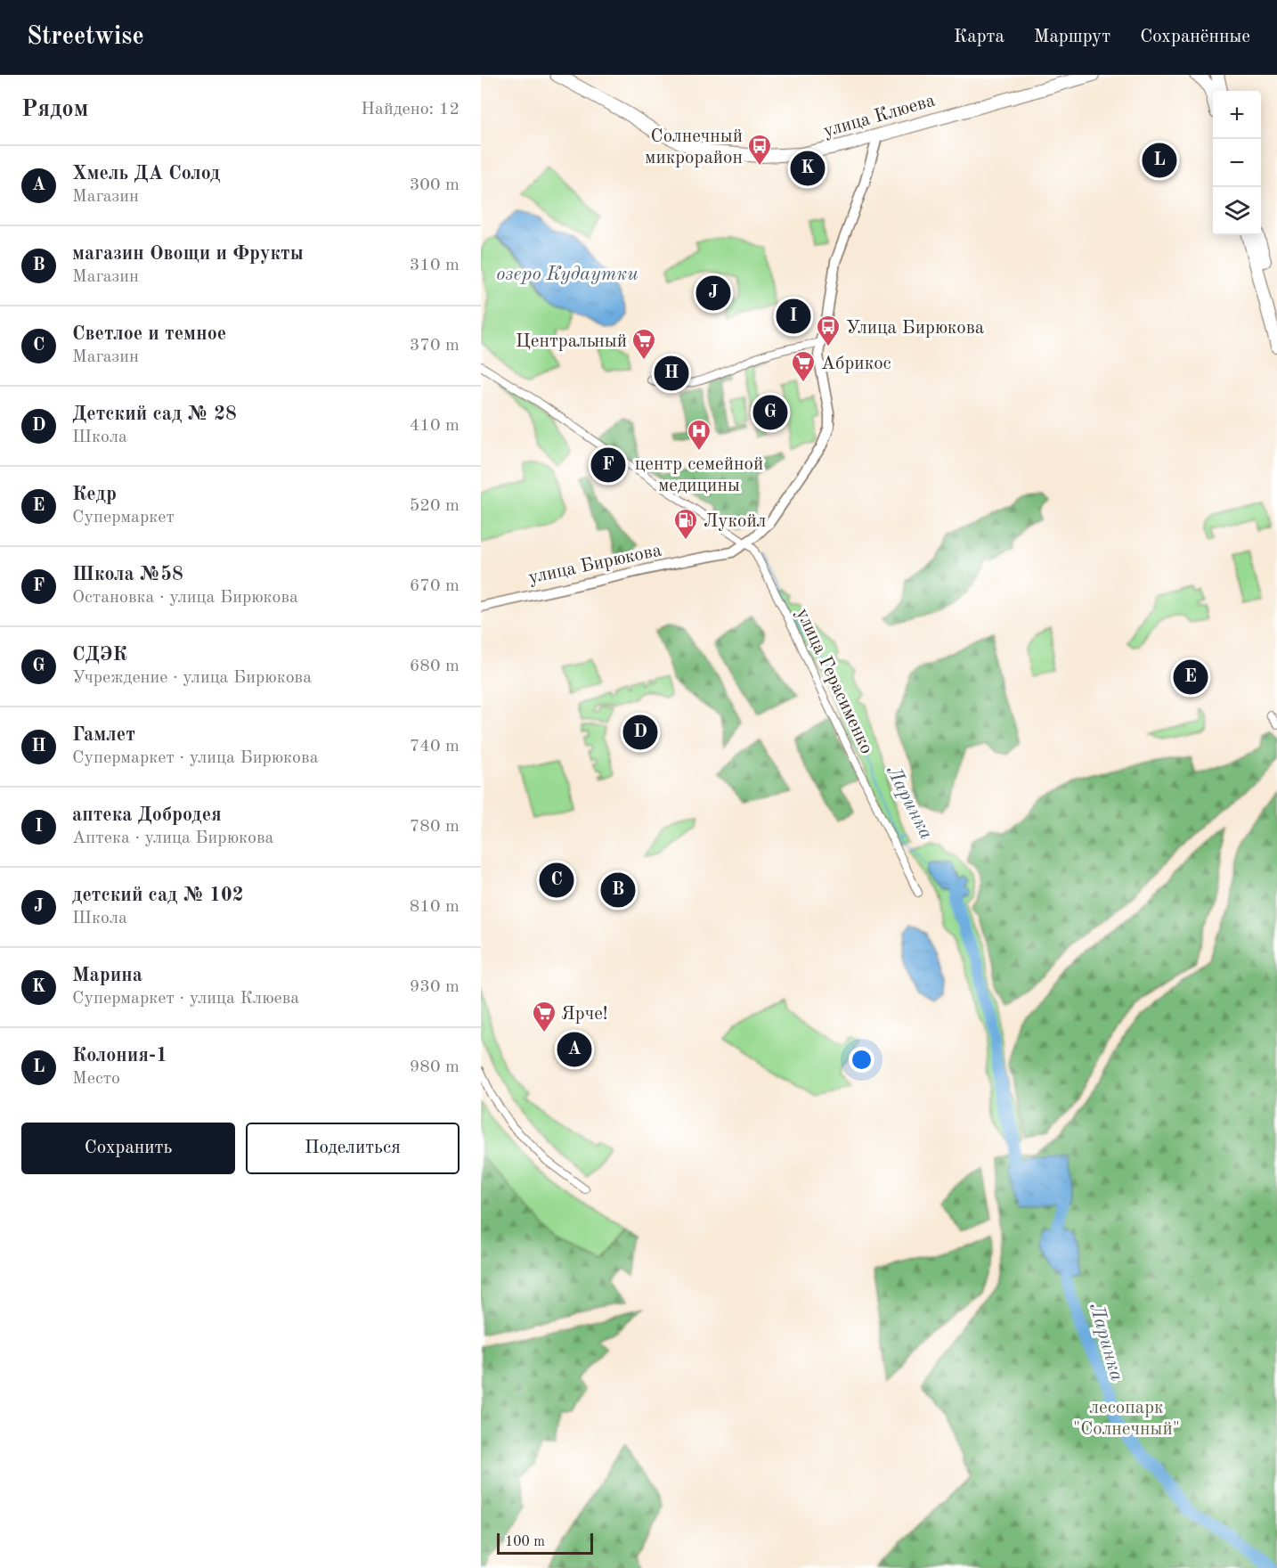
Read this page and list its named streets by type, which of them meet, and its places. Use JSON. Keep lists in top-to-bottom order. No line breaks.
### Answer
{"streets":{"main road":["улица Клюева"],"street":["улица Бирюкова","улица Герасименко"]},"crossings":[["улица Клюева","улица Бирюкова"],["улица Бирюкова","улица Герасименко"]],"water":["озеро Кудаутки","Ларинка"],"parks":["лесопарк \"Солнечный\""],"places":{"bus stop":["Солнечный микрорайон","Улица Бирюкова"],"supermarket":["Центральный","Абрикос","Ярче!"],"hospital":["центр семейной медицины"],"fuel station":["Лукойл"]},"scale_bar":"100 m","page":{"header":"Streetwise","nav":["Карта","Маршрут","Сохранённые"],"heading":["Рядом","Найдено: 12"],"map_buttons":["+","−"],"pins":["L","K","J","I","H","G","F","E","D","C","B","A"],"list":[{"mark":"A","name":"Хмель ДА Солод","note":"Магазин","value":"300 m"},{"mark":"B","name":"магазин Овощи и Фрукты","note":"Магазин","value":"310 m"},{"mark":"C","name":"Светлое и темное","note":"Магазин","value":"370 m"},{"mark":"D","name":"Детский сад № 28","note":"Школа","value":"410 m"},{"mark":"E","name":"Кедр","note":"Супермаркет","value":"520 m"},{"mark":"F","name":"Школа №58","note":"Остановка · улица Бирюкова","value":"670 m"},{"mark":"G","name":"СДЭК","note":"Учреждение · улица Бирюкова","value":"680 m"},{"mark":"H","name":"Гамлет","note":"Супермаркет · улица Бирюкова","value":"740 m"},{"mark":"I","name":"аптека Добродея","note":"Аптека · улица Бирюкова","value":"780 m"},{"mark":"J","name":"детский сад № 102","note":"Школа","value":"810 m"},{"mark":"K","name":"Марина","note":"Супермаркет · улица Клюева","value":"930 m"},{"mark":"L","name":"Колония-1","note":"Место","value":"980 m"}],"buttons":["Сохранить","Поделиться"],"scale":"100 m"}}
